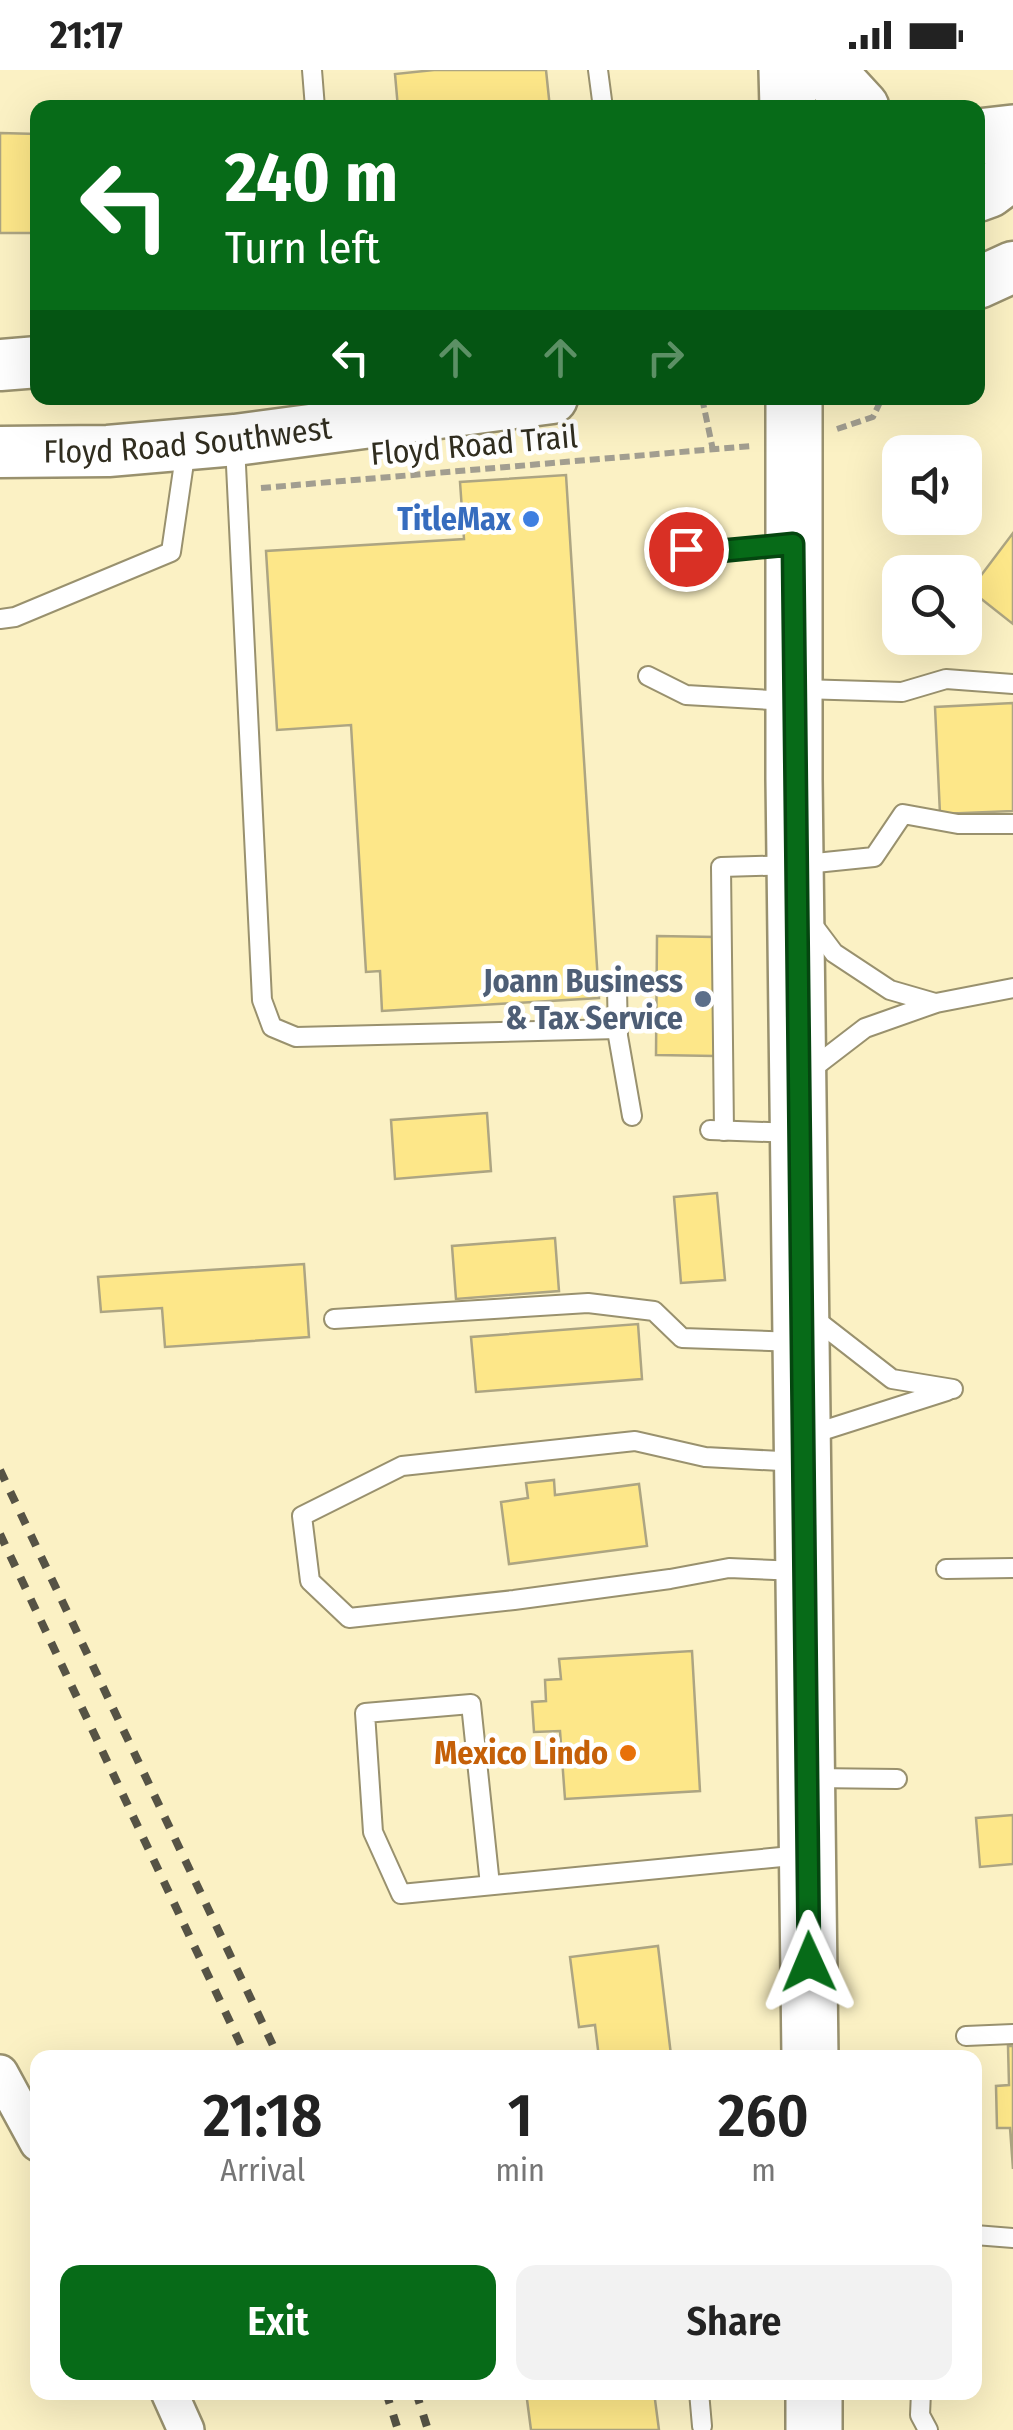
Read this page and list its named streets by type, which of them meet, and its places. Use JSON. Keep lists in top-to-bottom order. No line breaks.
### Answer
{"streets":{"main road":["Floyd Road Southwest"],"path":["Floyd Road Trail"]},"places":["TitleMax","Joann Business & Tax Service","Mexico Lindo"],"page":{"status":"21:17","turn":["240 m","Turn left"],"eta":["21:18","Arrival","1","min","260","m"],"buttons":["Exit","Share"]}}
